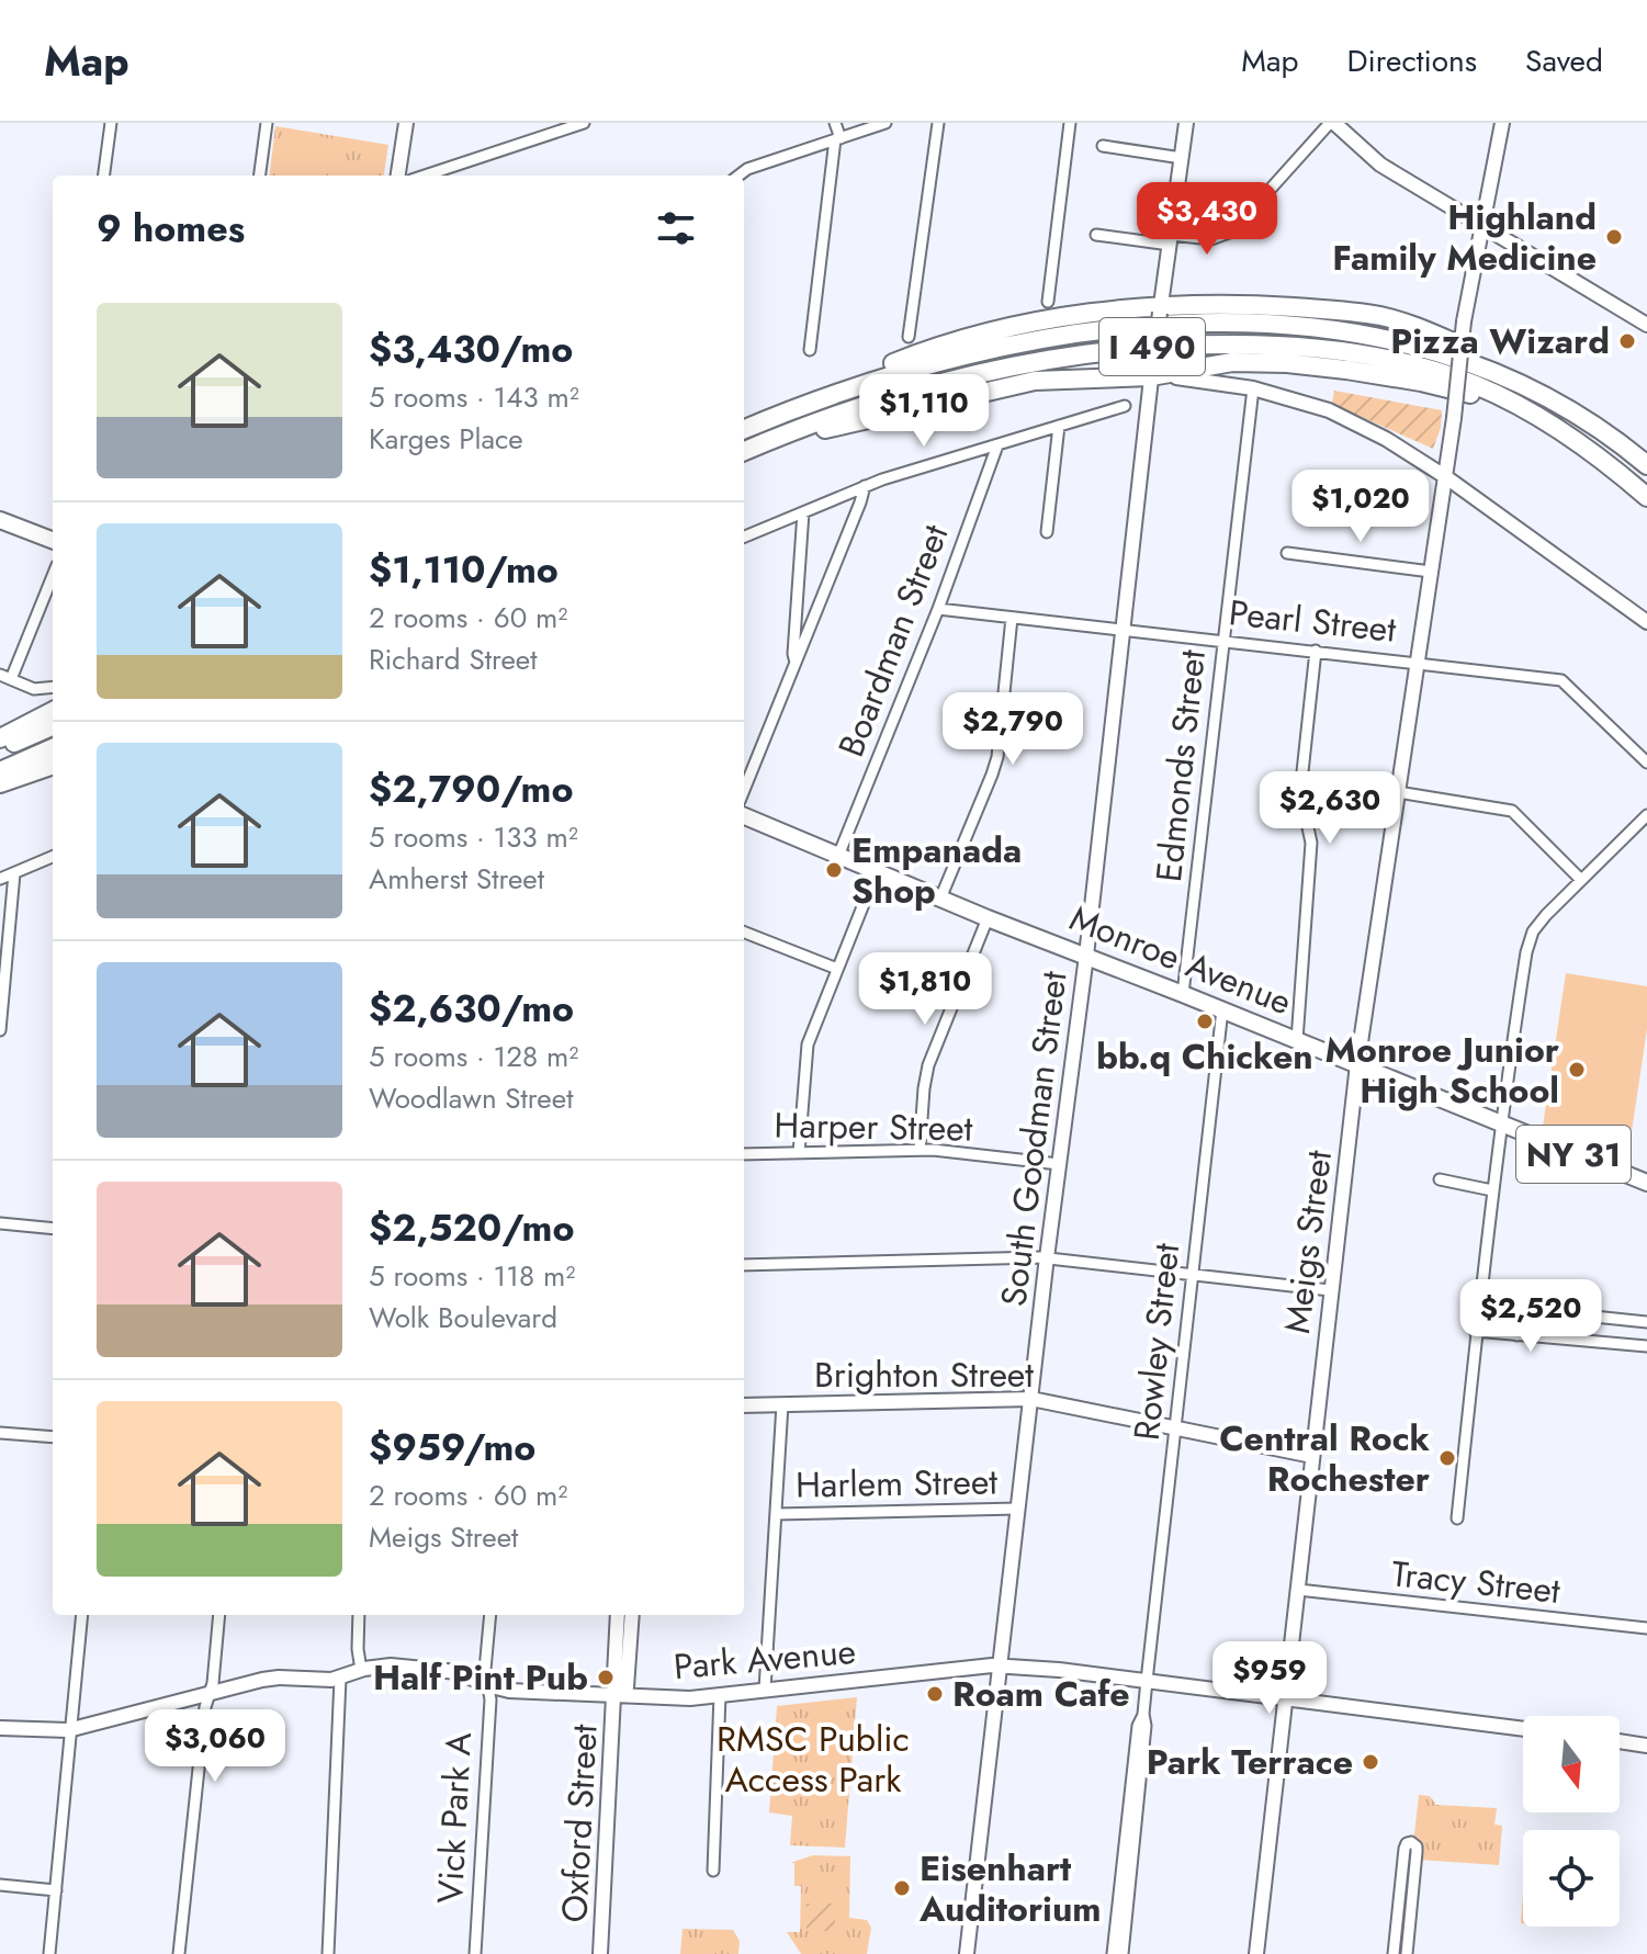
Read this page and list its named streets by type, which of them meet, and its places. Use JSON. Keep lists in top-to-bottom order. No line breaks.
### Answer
{"streets":{"highway":["I 490"],"main road":["Monroe Avenue","NY 31"],"street":["Pearl Street","Boardman Street","Edmonds Street","Harper Street","South Goodman Street","Meigs Street","Rowley Street","Brighton Street","Harlem Street","Tracy Street","Park Avenue","Vick Park A","Oxford Street"]},"crossings":[["Pearl Street","Boardman Street"],["Pearl Street","Edmonds Street"],["Pearl Street","South Goodman Street"],["Pearl Street","Meigs Street"],["Boardman Street","Monroe Avenue"],["Edmonds Street","Monroe Avenue"],["Monroe Avenue","South Goodman Street"],["Monroe Avenue","Meigs Street"],["Monroe Avenue","Rowley Street"],["Harper Street","South Goodman Street"],["South Goodman Street","Brighton Street"],["South Goodman Street","Harlem Street"],["South Goodman Street","Park Avenue"],["Meigs Street","Brighton Street"],["Meigs Street","Tracy Street"],["Meigs Street","Park Avenue"],["Rowley Street","Brighton Street"],["Rowley Street","Park Avenue"],["Park Avenue","Vick Park A"],["Park Avenue","Oxford Street"]],"parks":["RMSC Public Access Park"],"places":["Highland Family Medicine","Pizza Wizard","Empanada Shop","bb.q Chicken","Monroe Junior High School","Central Rock Rochester","Half Pint Pub","Roam Cafe","Park Terrace","Eisenhart Auditorium"],"north":"bottom","page":{"header":"Map","nav":["Map","Directions","Saved"],"heading":"9 homes","price":["$3,430","$1,110","$1,020","$2,790","$2,630","$1,810","$2,520","$959","$3,060"],"list":[{"name":"$3,430/mo","note":"5 rooms · 143 m² · Karges Place"},{"name":"$1,110/mo","note":"2 rooms · 60 m² · Richard Street"},{"name":"$2,790/mo","note":"5 rooms · 133 m² · Amherst Street"},{"name":"$2,630/mo","note":"5 rooms · 128 m² · Woodlawn Street"},{"name":"$2,520/mo","note":"5 rooms · 118 m² · Wolk Boulevard"},{"name":"$959/mo","note":"2 rooms · 60 m² · Meigs Street"}]}}
